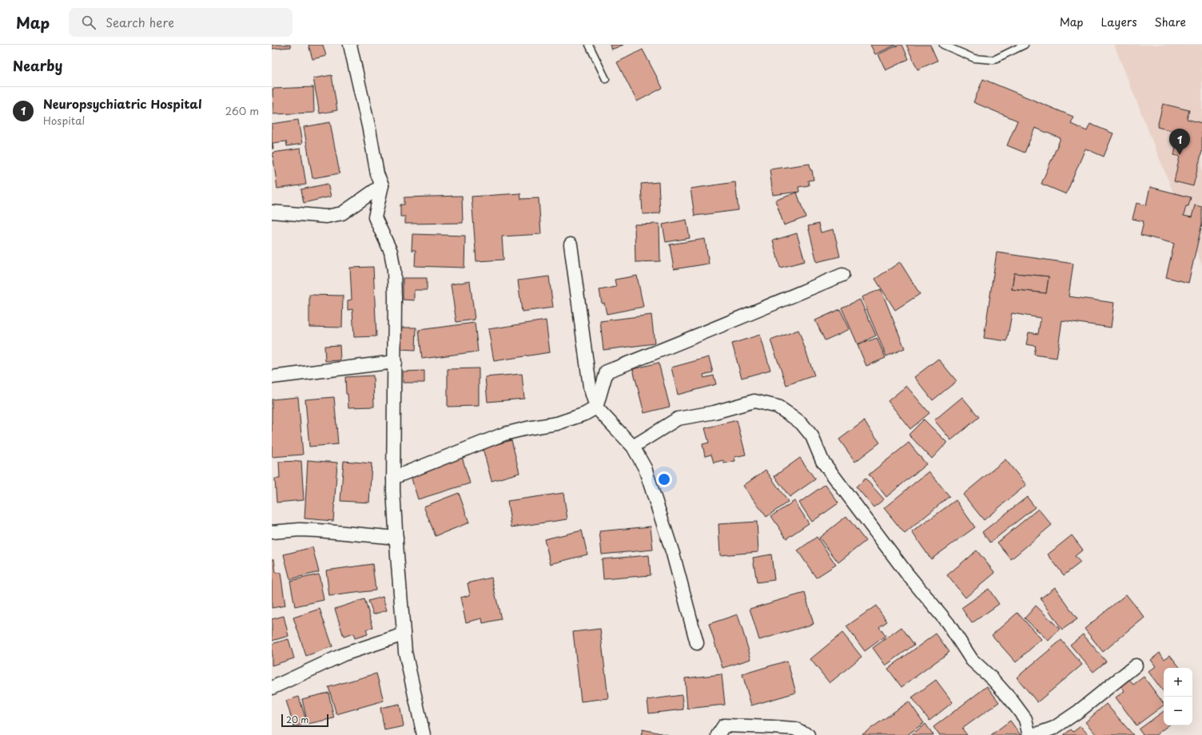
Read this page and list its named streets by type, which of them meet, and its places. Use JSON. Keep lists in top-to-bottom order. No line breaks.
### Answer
{"scale_bar":"20 m","page":{"header":"Map","search":"Search here","nav":["Map","Layers","Share"],"heading":"Nearby","list":[{"mark":"1","name":"Neuropsychiatric Hospital","note":"Hospital","value":"260 m"}],"pins":"1","map_buttons":["+","−"],"scale":"20 m"}}
